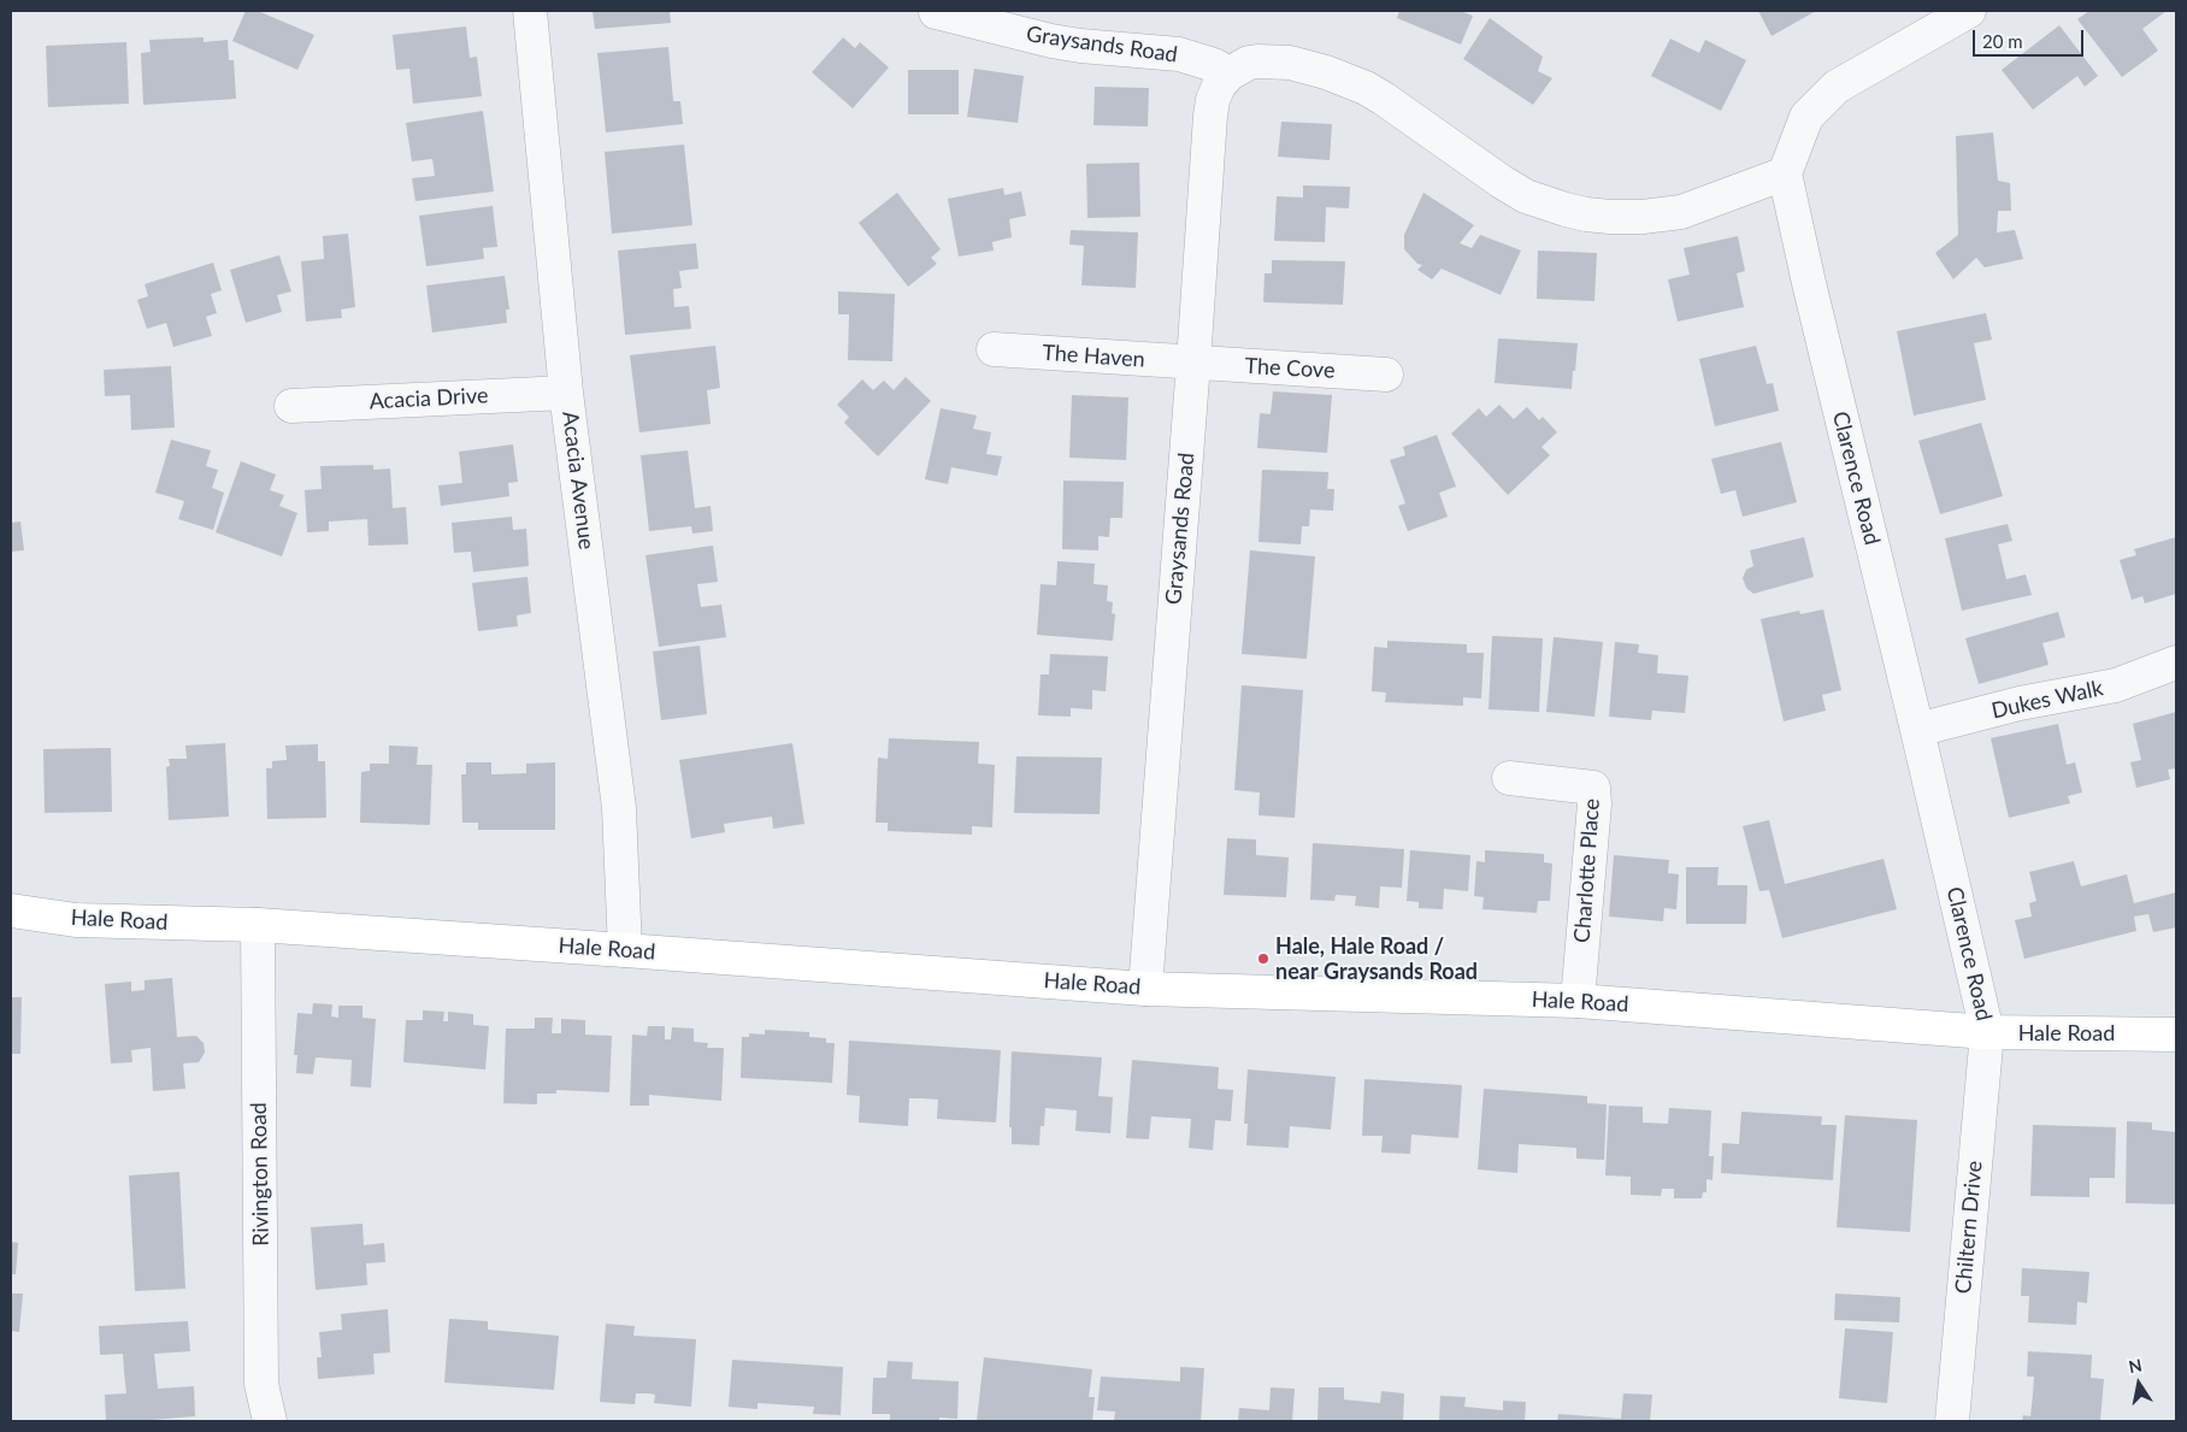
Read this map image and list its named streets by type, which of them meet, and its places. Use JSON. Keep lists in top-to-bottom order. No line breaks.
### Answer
{"streets":{"main road":["Hale Road"],"street":["Graysands Road","The Haven","The Cove","Acacia Drive","Clarence Road","Acacia Avenue","Dukes Walk","Charlotte Place","Rivington Road","Chiltern Drive"]},"crossings":[["Graysands Road","The Haven"],["Graysands Road","The Cove"],["Graysands Road","Hale Road"],["The Haven","The Cove"],["Acacia Drive","Acacia Avenue"],["Clarence Road","Dukes Walk"],["Clarence Road","Hale Road"],["Clarence Road","Chiltern Drive"],["Acacia Avenue","Hale Road"],["Charlotte Place","Hale Road"],["Hale Road","Rivington Road"],["Hale Road","Chiltern Drive"]],"places":["Hale, Hale Road / near Graysands Road"],"scale_bar":"20 m","north":"top"}
